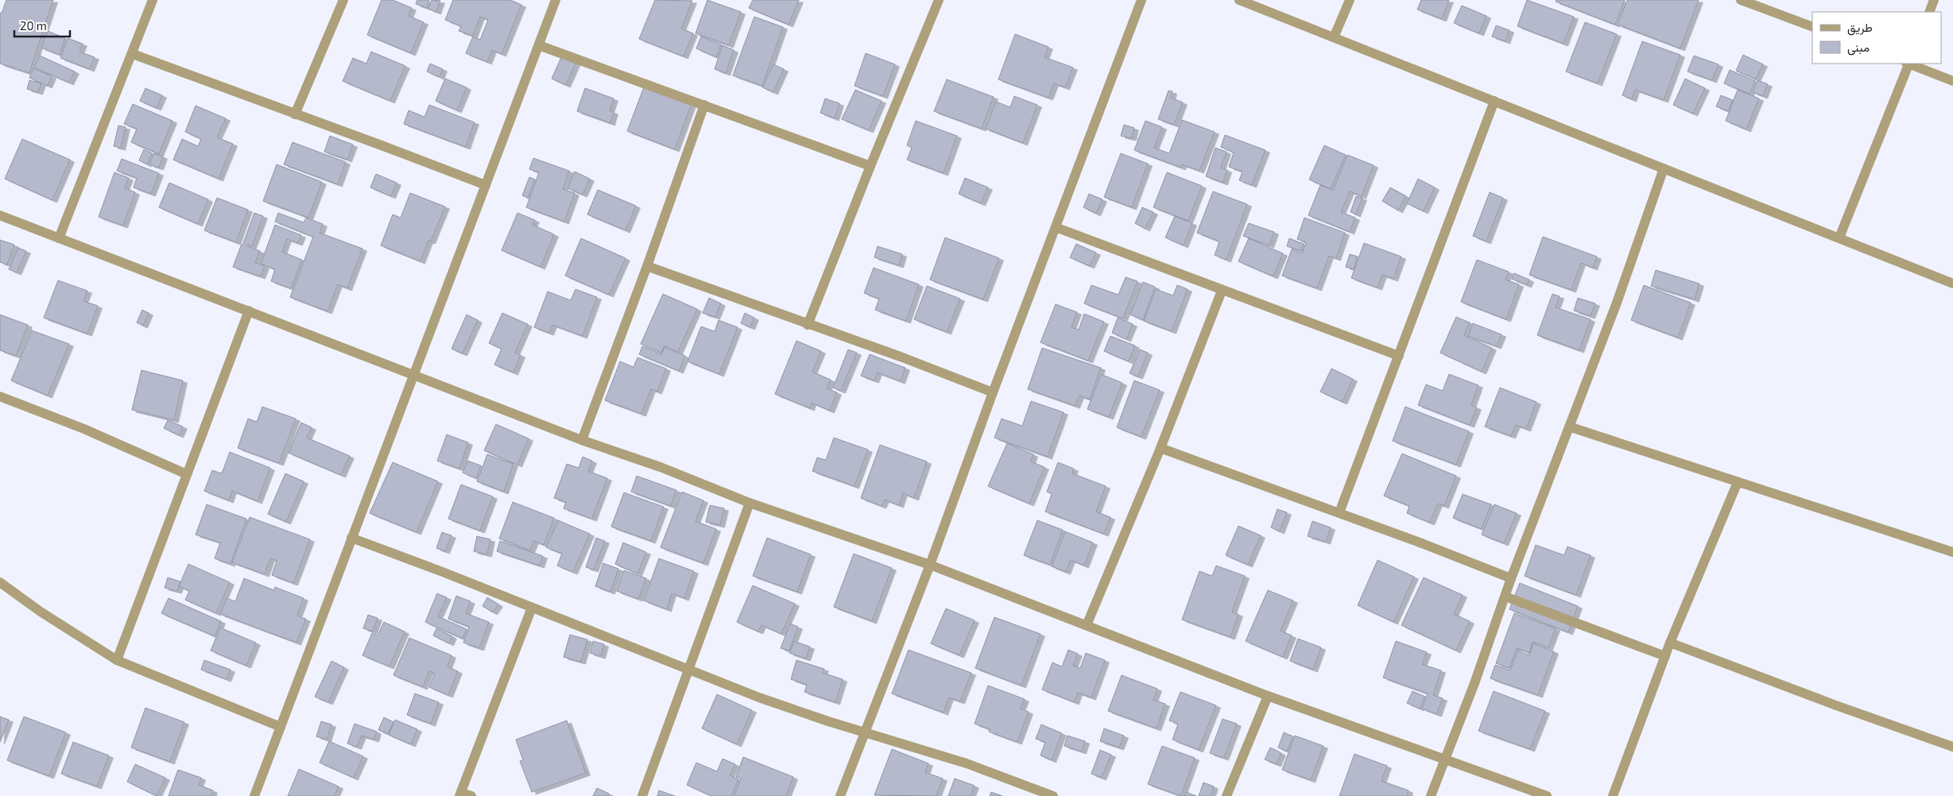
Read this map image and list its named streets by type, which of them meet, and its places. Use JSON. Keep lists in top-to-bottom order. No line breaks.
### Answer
{"legend":["طريق","مبنى"],"scale_bar":"20 m"}
